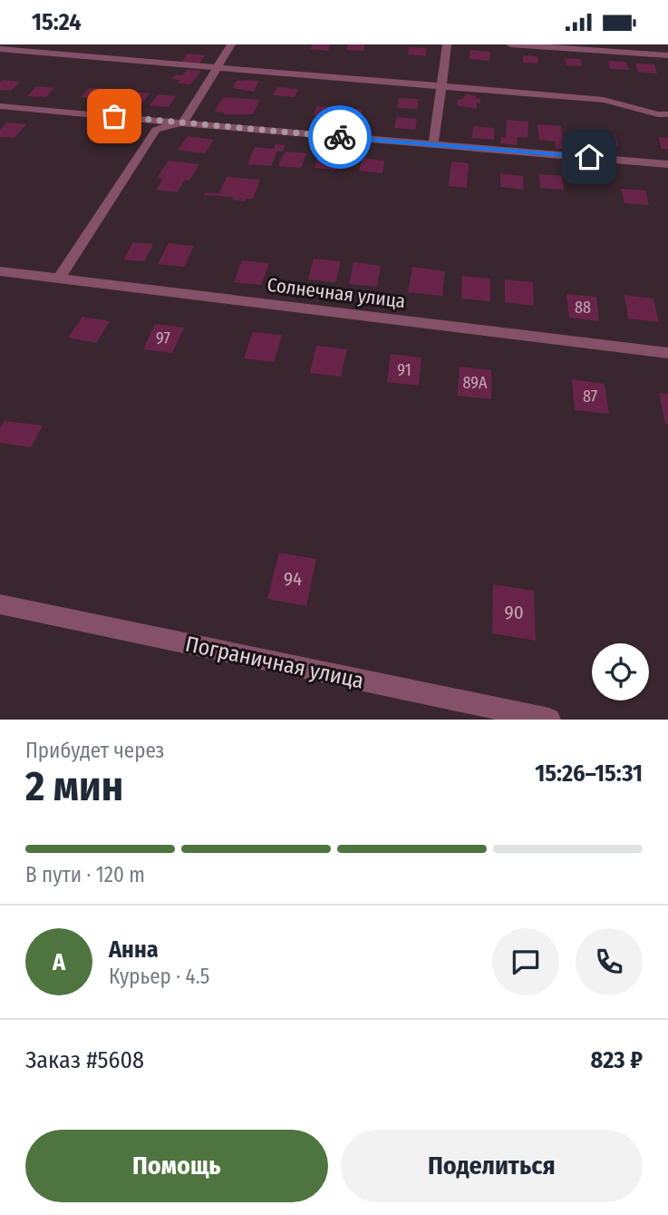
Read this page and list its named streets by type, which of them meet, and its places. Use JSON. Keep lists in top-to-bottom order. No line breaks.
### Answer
{"streets":{"street":["Солнечная улица","Пограничная улица"]},"house_numbers":["88","97","91","89А","87","94","90"],"page":{"status":"15:24","heading":["2 мин","Прибудет через","15:26–15:31"],"panel":["Анна","Курьер · 4.5","Заказ #5608","823 ₽"],"bar":"В пути · 120 m","round":"А","buttons":["Помощь","Поделиться"]}}
